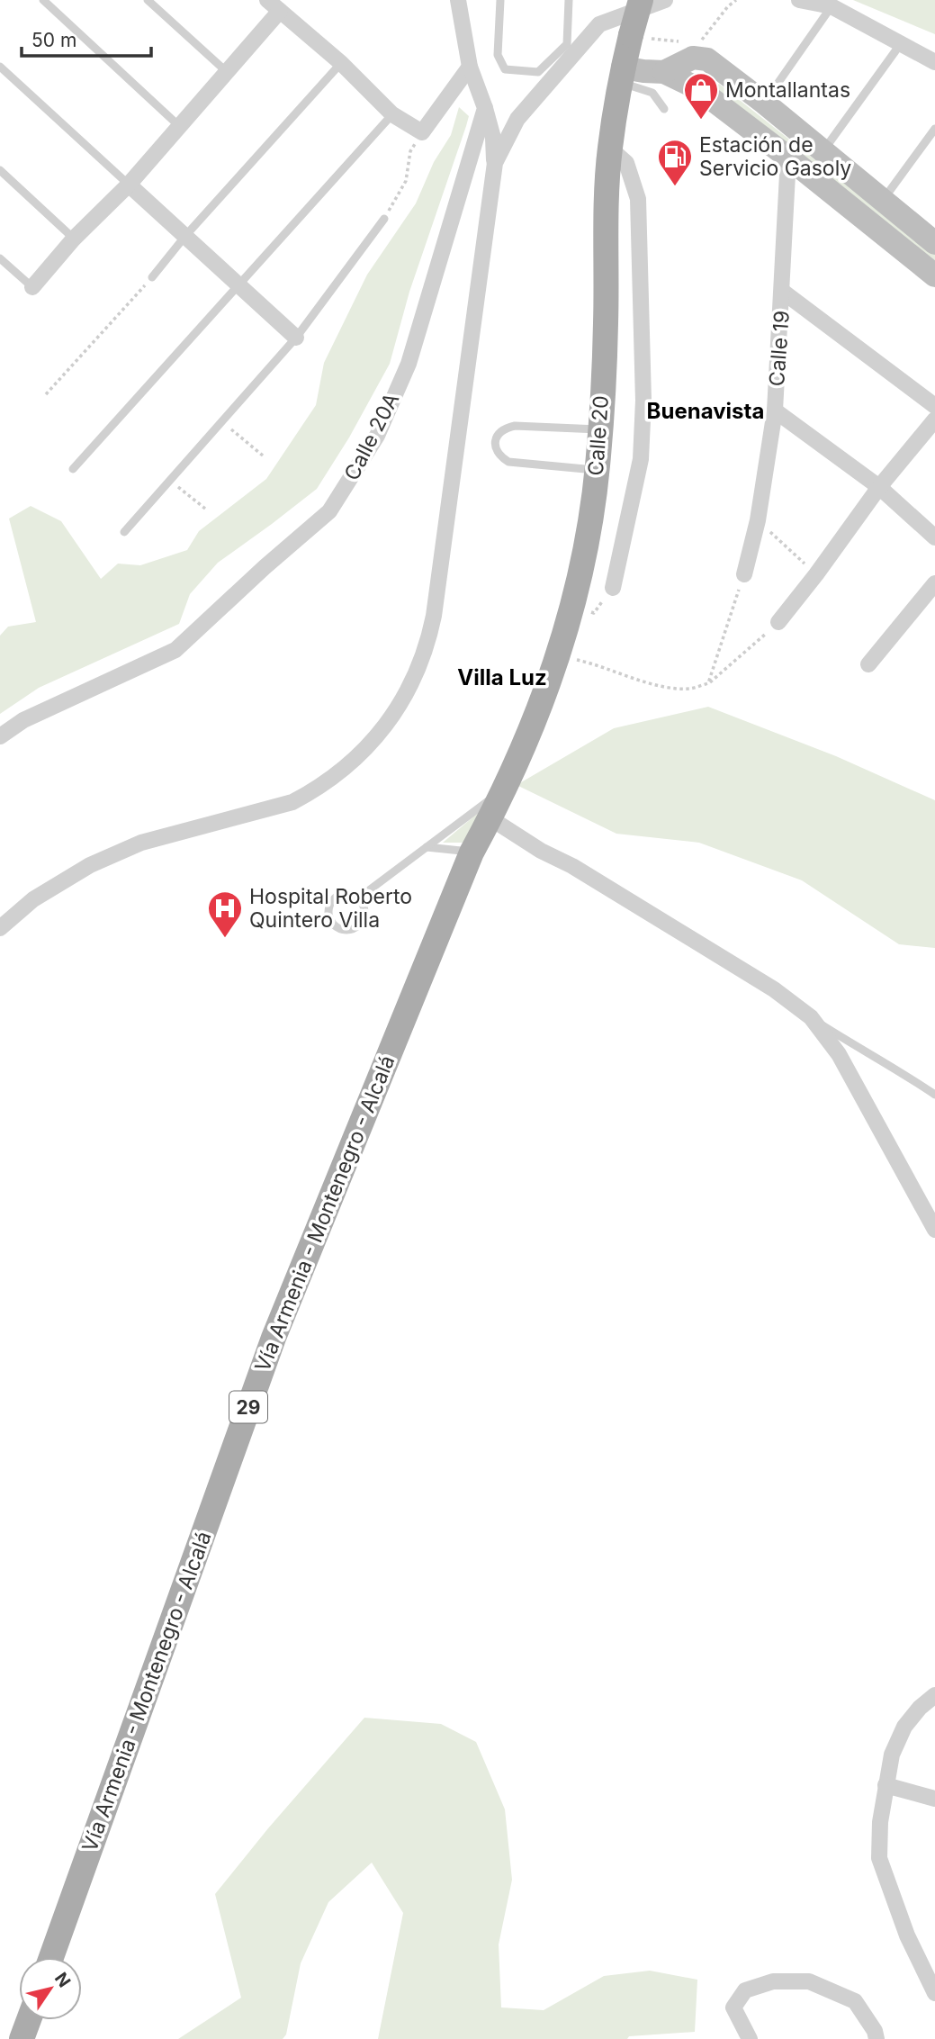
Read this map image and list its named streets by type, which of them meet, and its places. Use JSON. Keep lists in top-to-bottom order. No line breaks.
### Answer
{"streets":{"main road":["Calle 20","Vía Armenia - Montenegro - Alcalá","29"],"street":["Calle 19","Calle 20A"]},"crossings":[["Calle 20","Vía Armenia - Montenegro - Alcalá"]],"districts":["Buenavista","Villa Luz"],"places":{"shop":["Montallantas"],"fuel station":["Estación de Servicio Gasoly"],"hospital":["Hospital Roberto Quintero Villa"]},"scale_bar":"50 m","north":"top right"}
